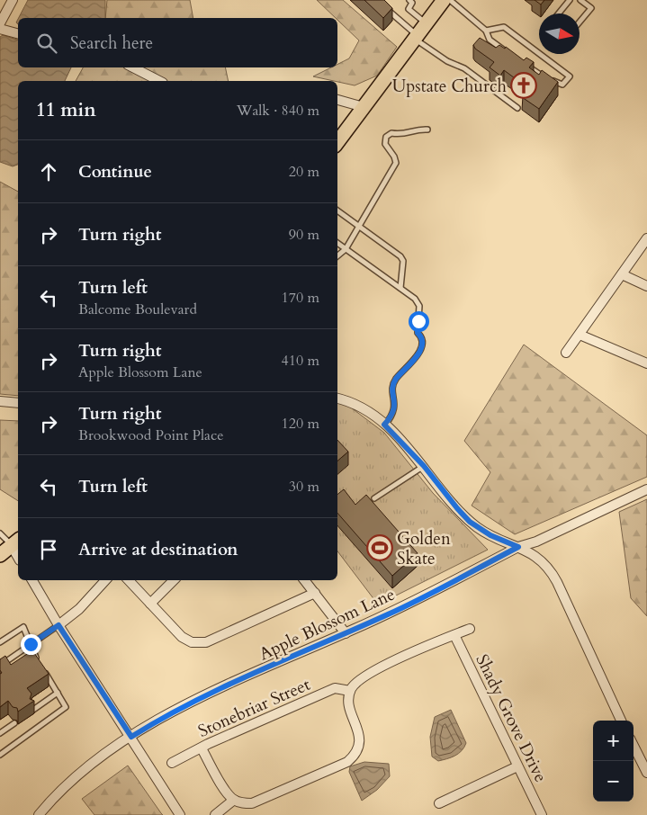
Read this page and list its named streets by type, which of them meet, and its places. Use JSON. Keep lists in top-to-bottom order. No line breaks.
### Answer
{"streets":{"street":["Apple Blossom Lane","Stonebriar Street","Shady Grove Drive"]},"places":{"church":["Upstate Church"],"sports":["Golden Skate"]},"north":"right","page":{"search":"Search here","heading":["11 min","Walk · 840 m"],"list":[["Continue","20 m"],["Turn right","90 m"],["Turn left","Balcome Boulevard","170 m"],["Turn right","Apple Blossom Lane","410 m"],["Turn right","Brookwood Point Place","120 m"],["Turn left","30 m"],"Arrive at destination"],"map_buttons":["+","−"]}}
